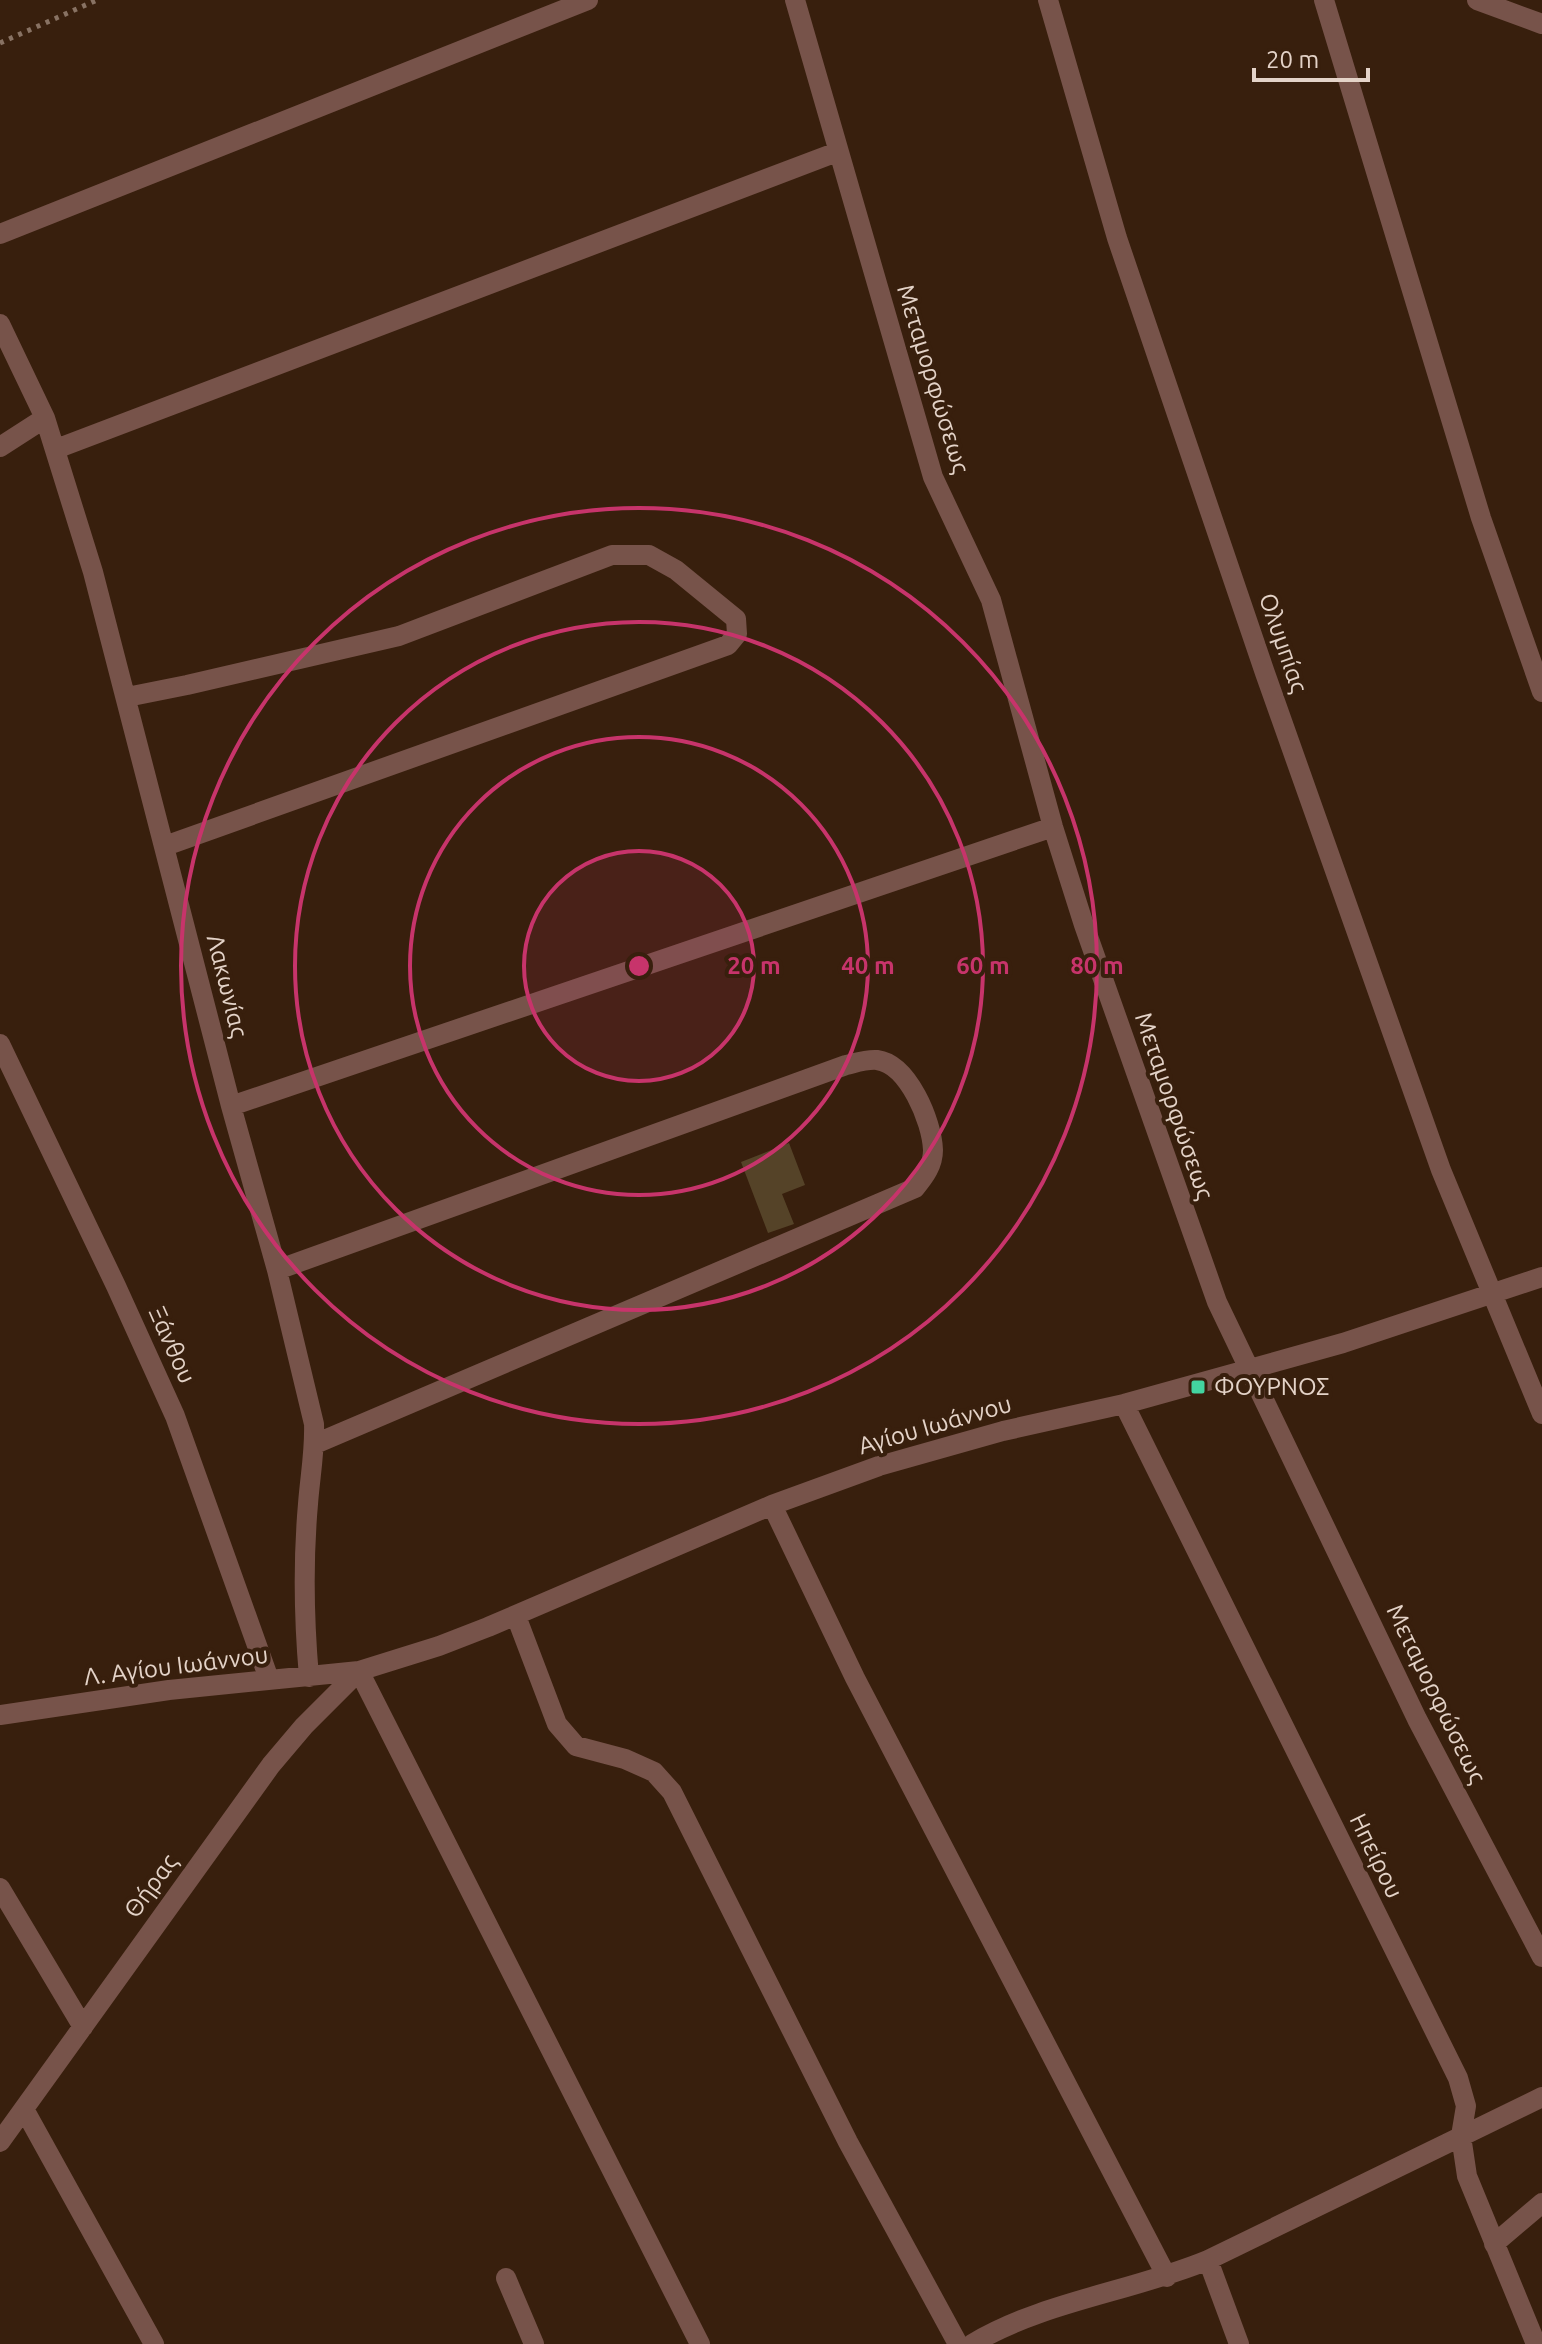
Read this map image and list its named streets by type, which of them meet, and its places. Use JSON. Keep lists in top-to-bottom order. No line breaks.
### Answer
{"streets":{"street":["Μεταμορφώσεως","Ολυμπίας","Λακωνίας","Ξάνθου","Αγίου Ιωάννου","Λ. Αγίου Ιωάννου","Ηπείρου","Θήρας"]},"crossings":[["Μεταμορφώσεως","Αγίου Ιωάννου"],["Ολυμπίας","Αγίου Ιωάννου"],["Λακωνίας","Λ. Αγίου Ιωάννου"],["Ξάνθου","Λ. Αγίου Ιωάννου"],["Αγίου Ιωάννου","Λ. Αγίου Ιωάννου"],["Αγίου Ιωάννου","Ηπείρου"],["Αγίου Ιωάννου","Θήρας"],["Λ. Αγίου Ιωάννου","Θήρας"]],"places":{"transit":["ΦΟΥΡΝΟΣ"]},"scale_bar":"20 m","rings":["20 m","40 m","60 m","80 m"]}
